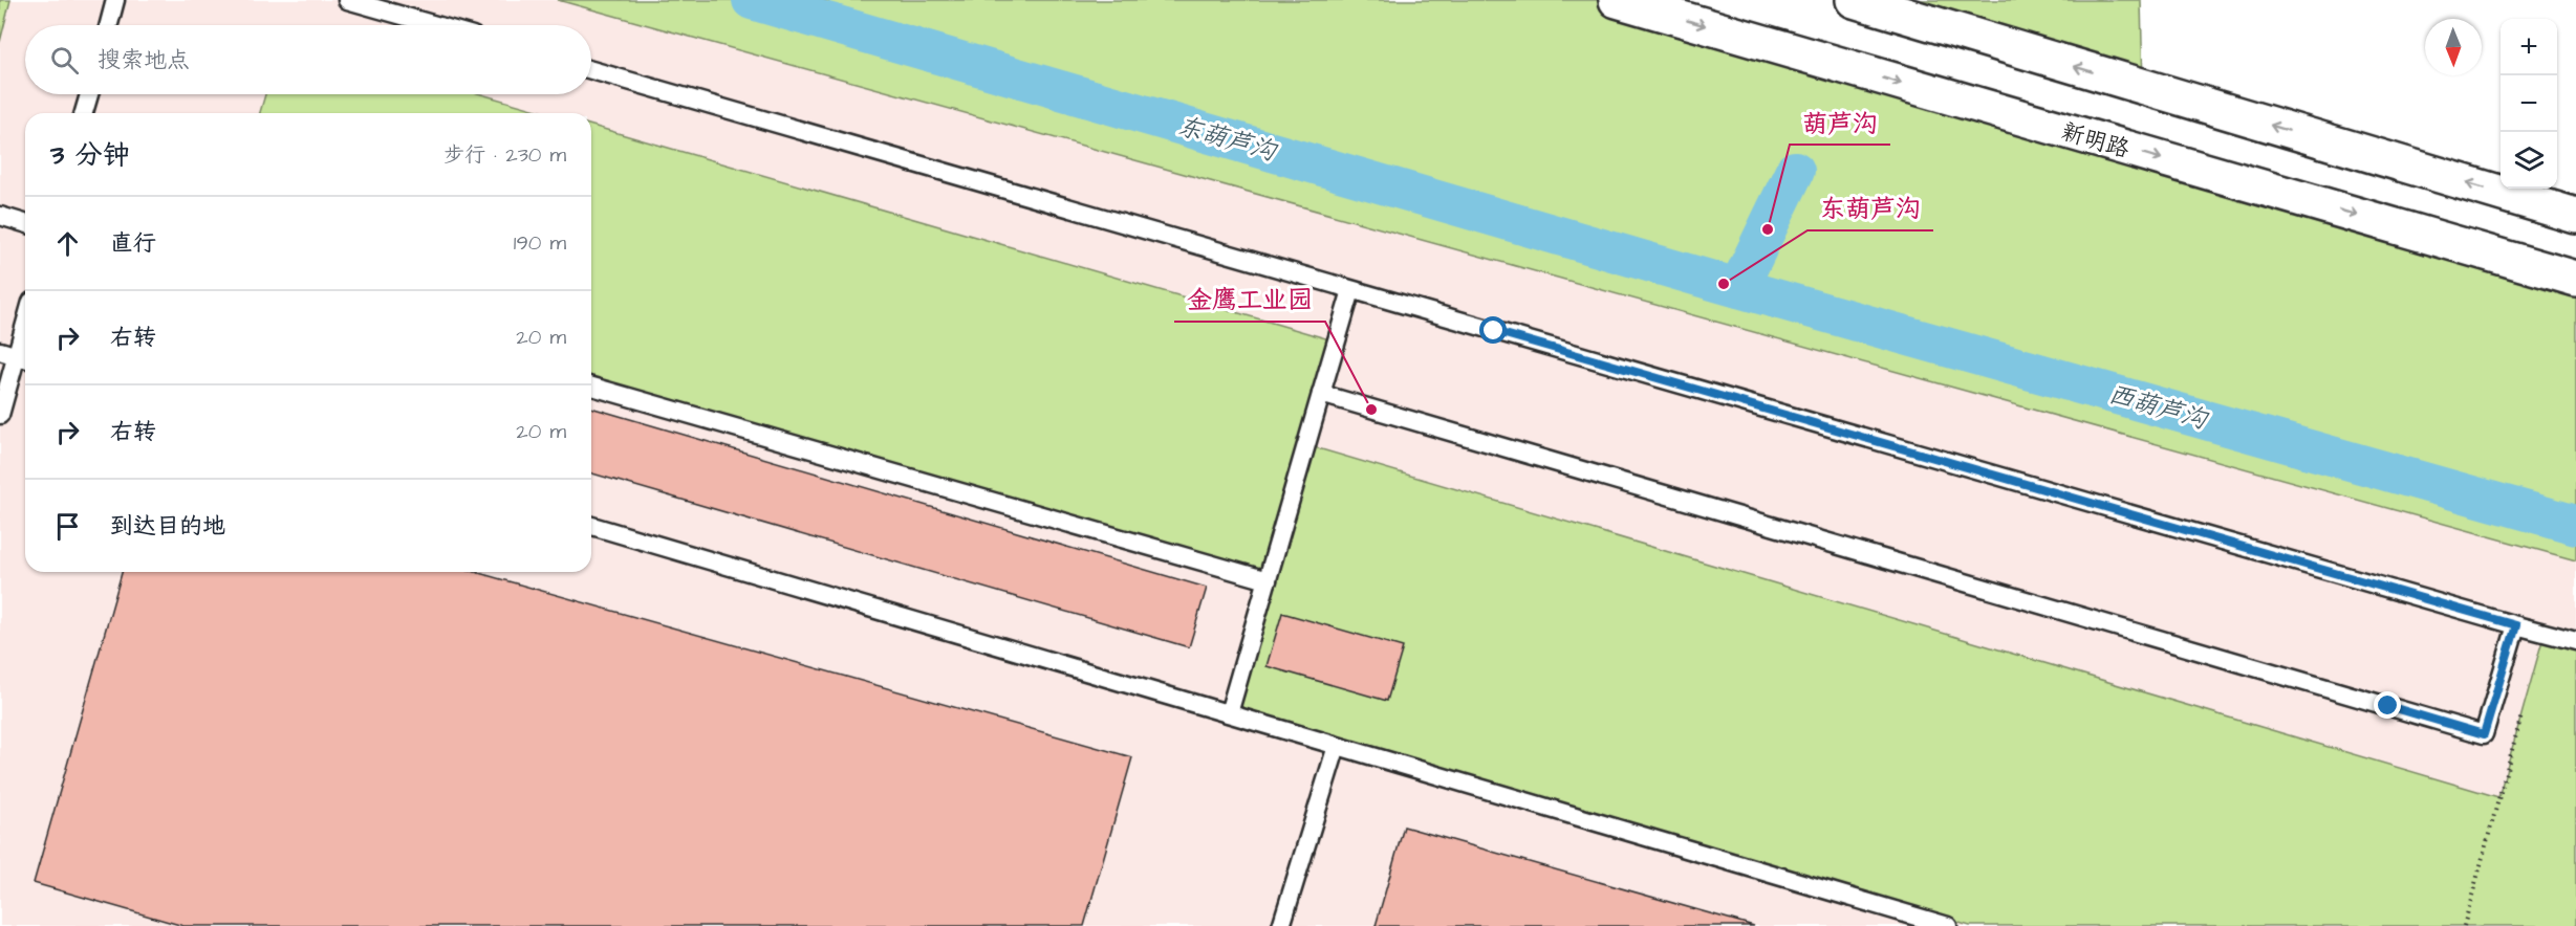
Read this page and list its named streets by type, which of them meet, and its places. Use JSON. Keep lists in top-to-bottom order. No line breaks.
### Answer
{"streets":{"main road":["新明路"]},"water":["东葫芦沟","西葫芦沟"],"places":["葫芦沟","东葫芦沟","金鹰工业园"],"north":"bottom","page":{"map_buttons":["+","−"],"search":"搜索地点","heading":["3 分钟","步行 · 230 m"],"list":[["直行","190 m"],["右转","20 m"],["右转","20 m"],"到达目的地"]}}
